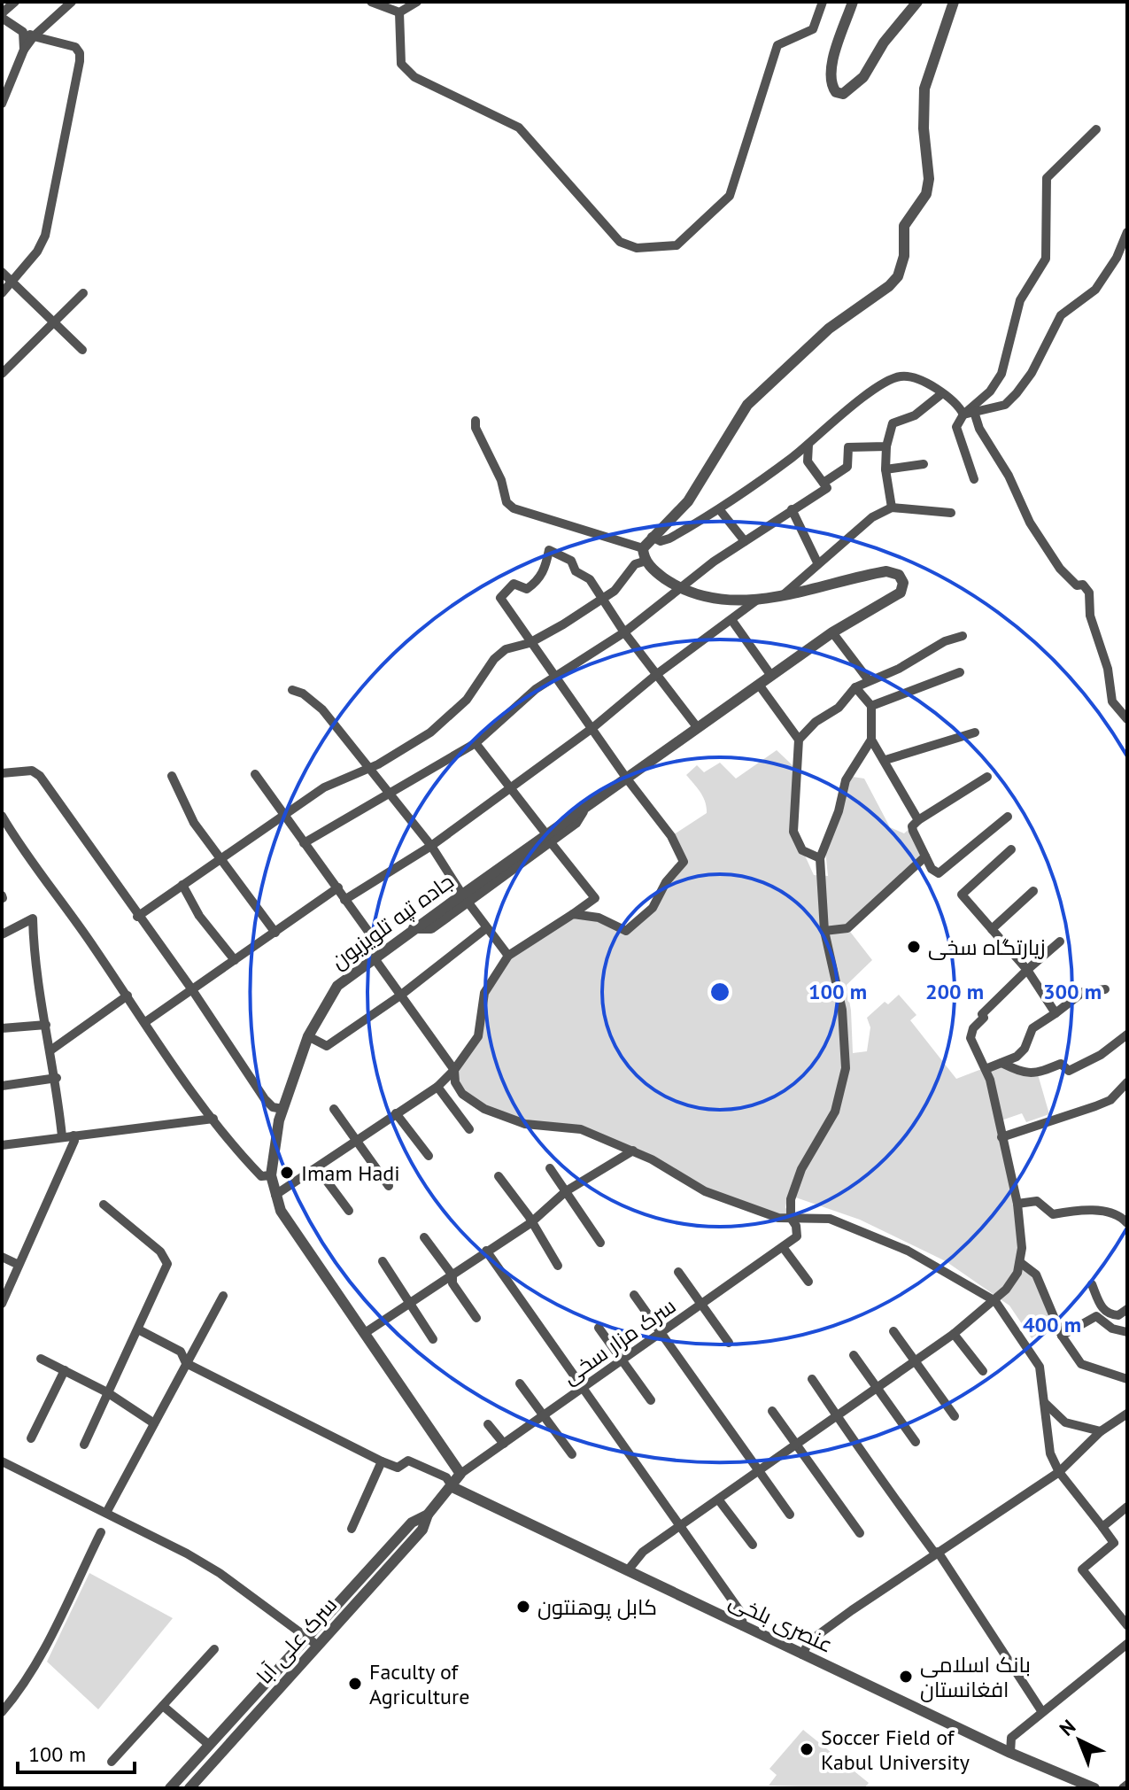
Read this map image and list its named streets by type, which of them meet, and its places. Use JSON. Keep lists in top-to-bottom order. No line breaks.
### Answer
{"streets":{"street":["جاده تپه تلویزیون","سرک مزار سخی","عنصری بلخی","سرک علی آبا"]},"crossings":[["جاده تپه تلویزیون","سرک مزار سخی"]],"places":["زیارتگاه سخی","Imam Hadi","کابل پوهنتون","بانک اسلامی افغانستان","Faculty of Agriculture","Soccer Field of Kabul University"],"scale_bar":"100 m","north":"top left","rings":["100 m","200 m","300 m","400 m"]}
